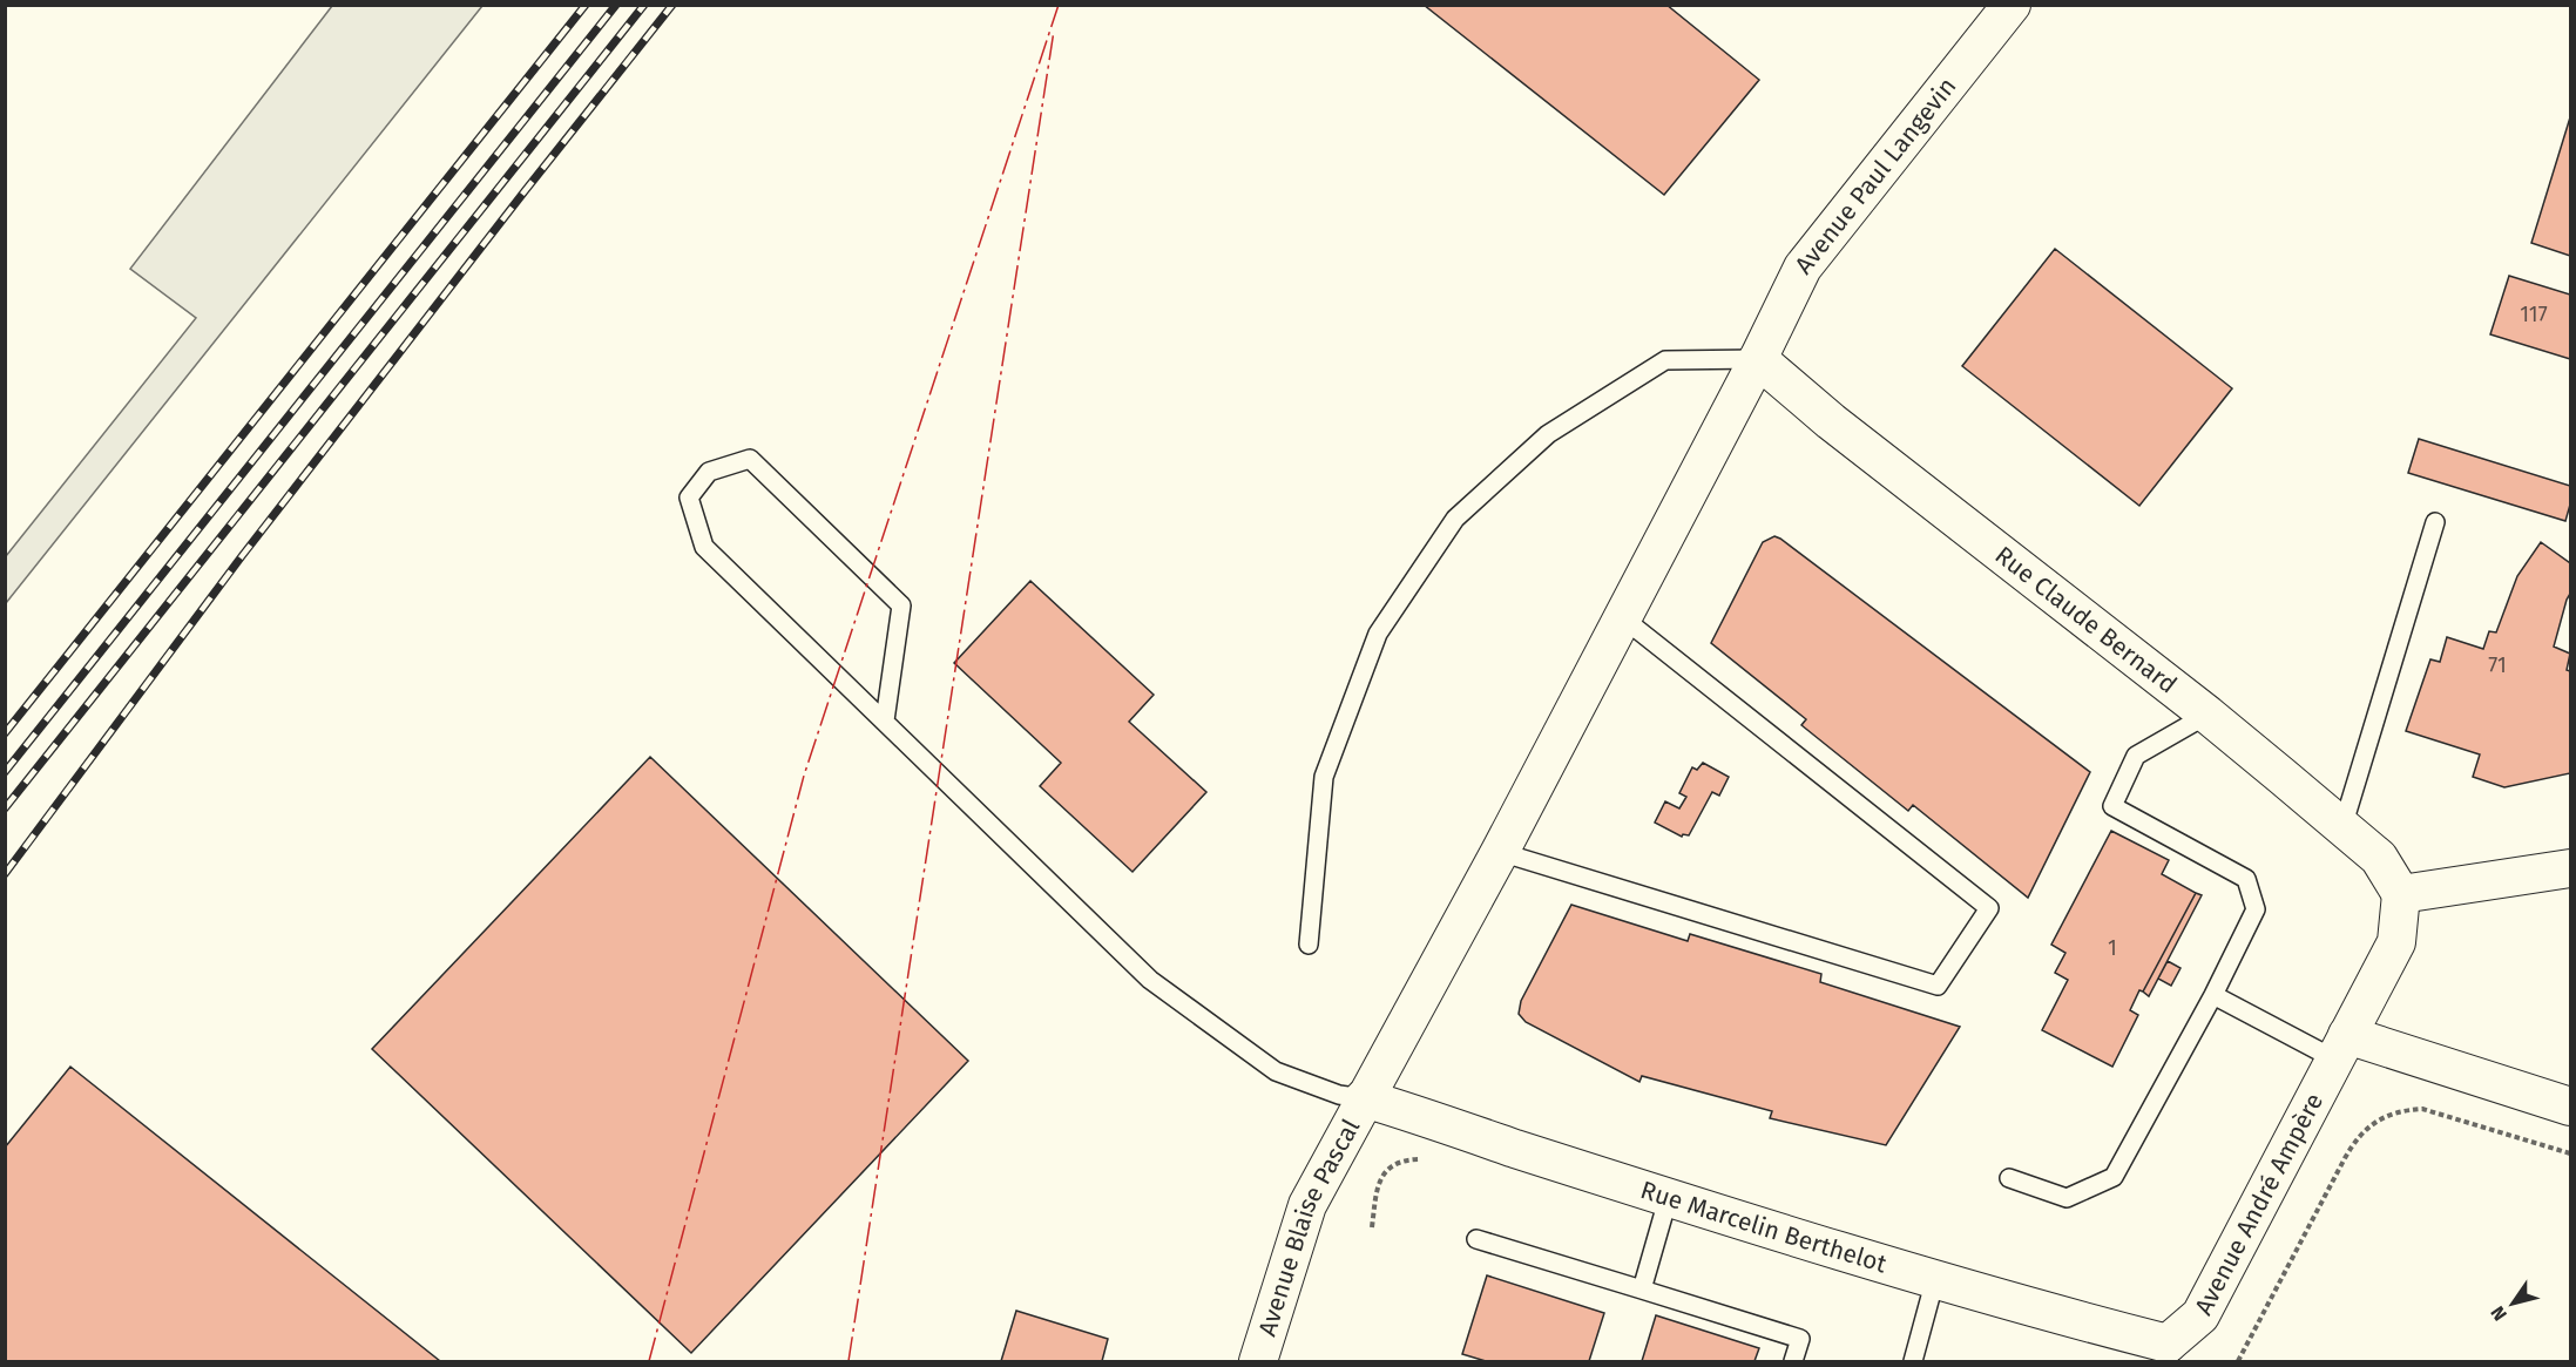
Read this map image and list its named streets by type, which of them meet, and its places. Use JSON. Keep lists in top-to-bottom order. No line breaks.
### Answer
{"streets":{"street":["Avenue Paul Langevin","Rue Claude Bernard","Avenue André Ampère","Rue Marcelin Berthelot","Avenue Blaise Pascal"]},"crossings":[["Avenue Paul Langevin","Rue Claude Bernard"],["Avenue Paul Langevin","Avenue Blaise Pascal"],["Rue Claude Bernard","Avenue André Ampère"],["Avenue André Ampère","Rue Marcelin Berthelot"],["Rue Marcelin Berthelot","Avenue Blaise Pascal"]],"house_numbers":["117","71","1"],"north":"bottom left"}
